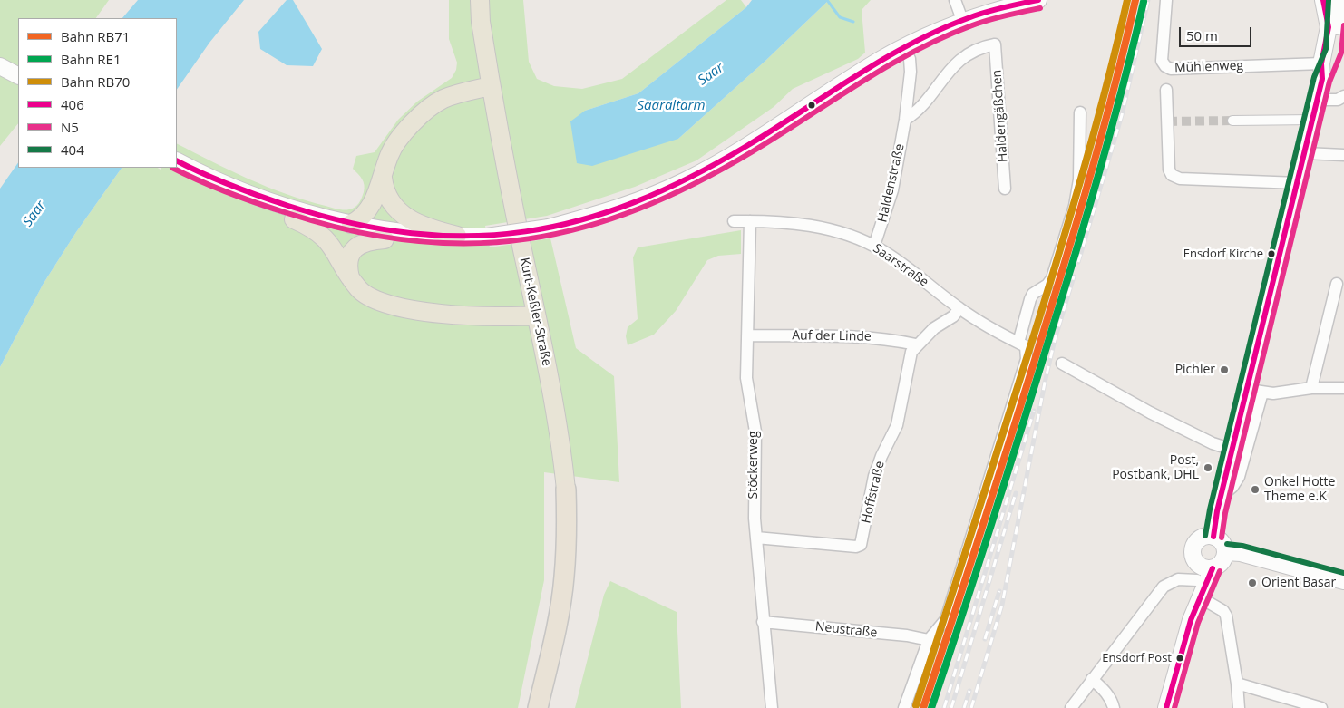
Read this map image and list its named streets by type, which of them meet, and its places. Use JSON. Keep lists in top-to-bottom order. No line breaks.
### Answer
{"streets":{"main road":["Kurt-Keßler-Straße"],"street":["Mühlenweg","Haldengäßchen","Haldenstraße","Saarstraße","Auf der Linde","Stöckerweg","Hoffstraße","Neustraße"]},"crossings":[["Haldengäßchen","Haldenstraße"],["Haldenstraße","Saarstraße"],["Saarstraße","Stöckerweg"],["Saarstraße","Hoffstraße"],["Auf der Linde","Stöckerweg"],["Auf der Linde","Hoffstraße"],["Stöckerweg","Hoffstraße"],["Stöckerweg","Neustraße"]],"water":["Saar","Saaraltarm"],"places":["Ensdorf Kirche","Pichler","Post, Postbank, DHL","Onkel Hotte Theme e.K","Orient Basar","Ensdorf Post"],"lines":["rail line RB71","rail line RB70","transit line 406","transit line 404","rail line RE1","transit line N5"],"legend":["Bahn RB71","Bahn RE1","Bahn RB70","406","N5","404"],"scale_bar":"50 m"}
